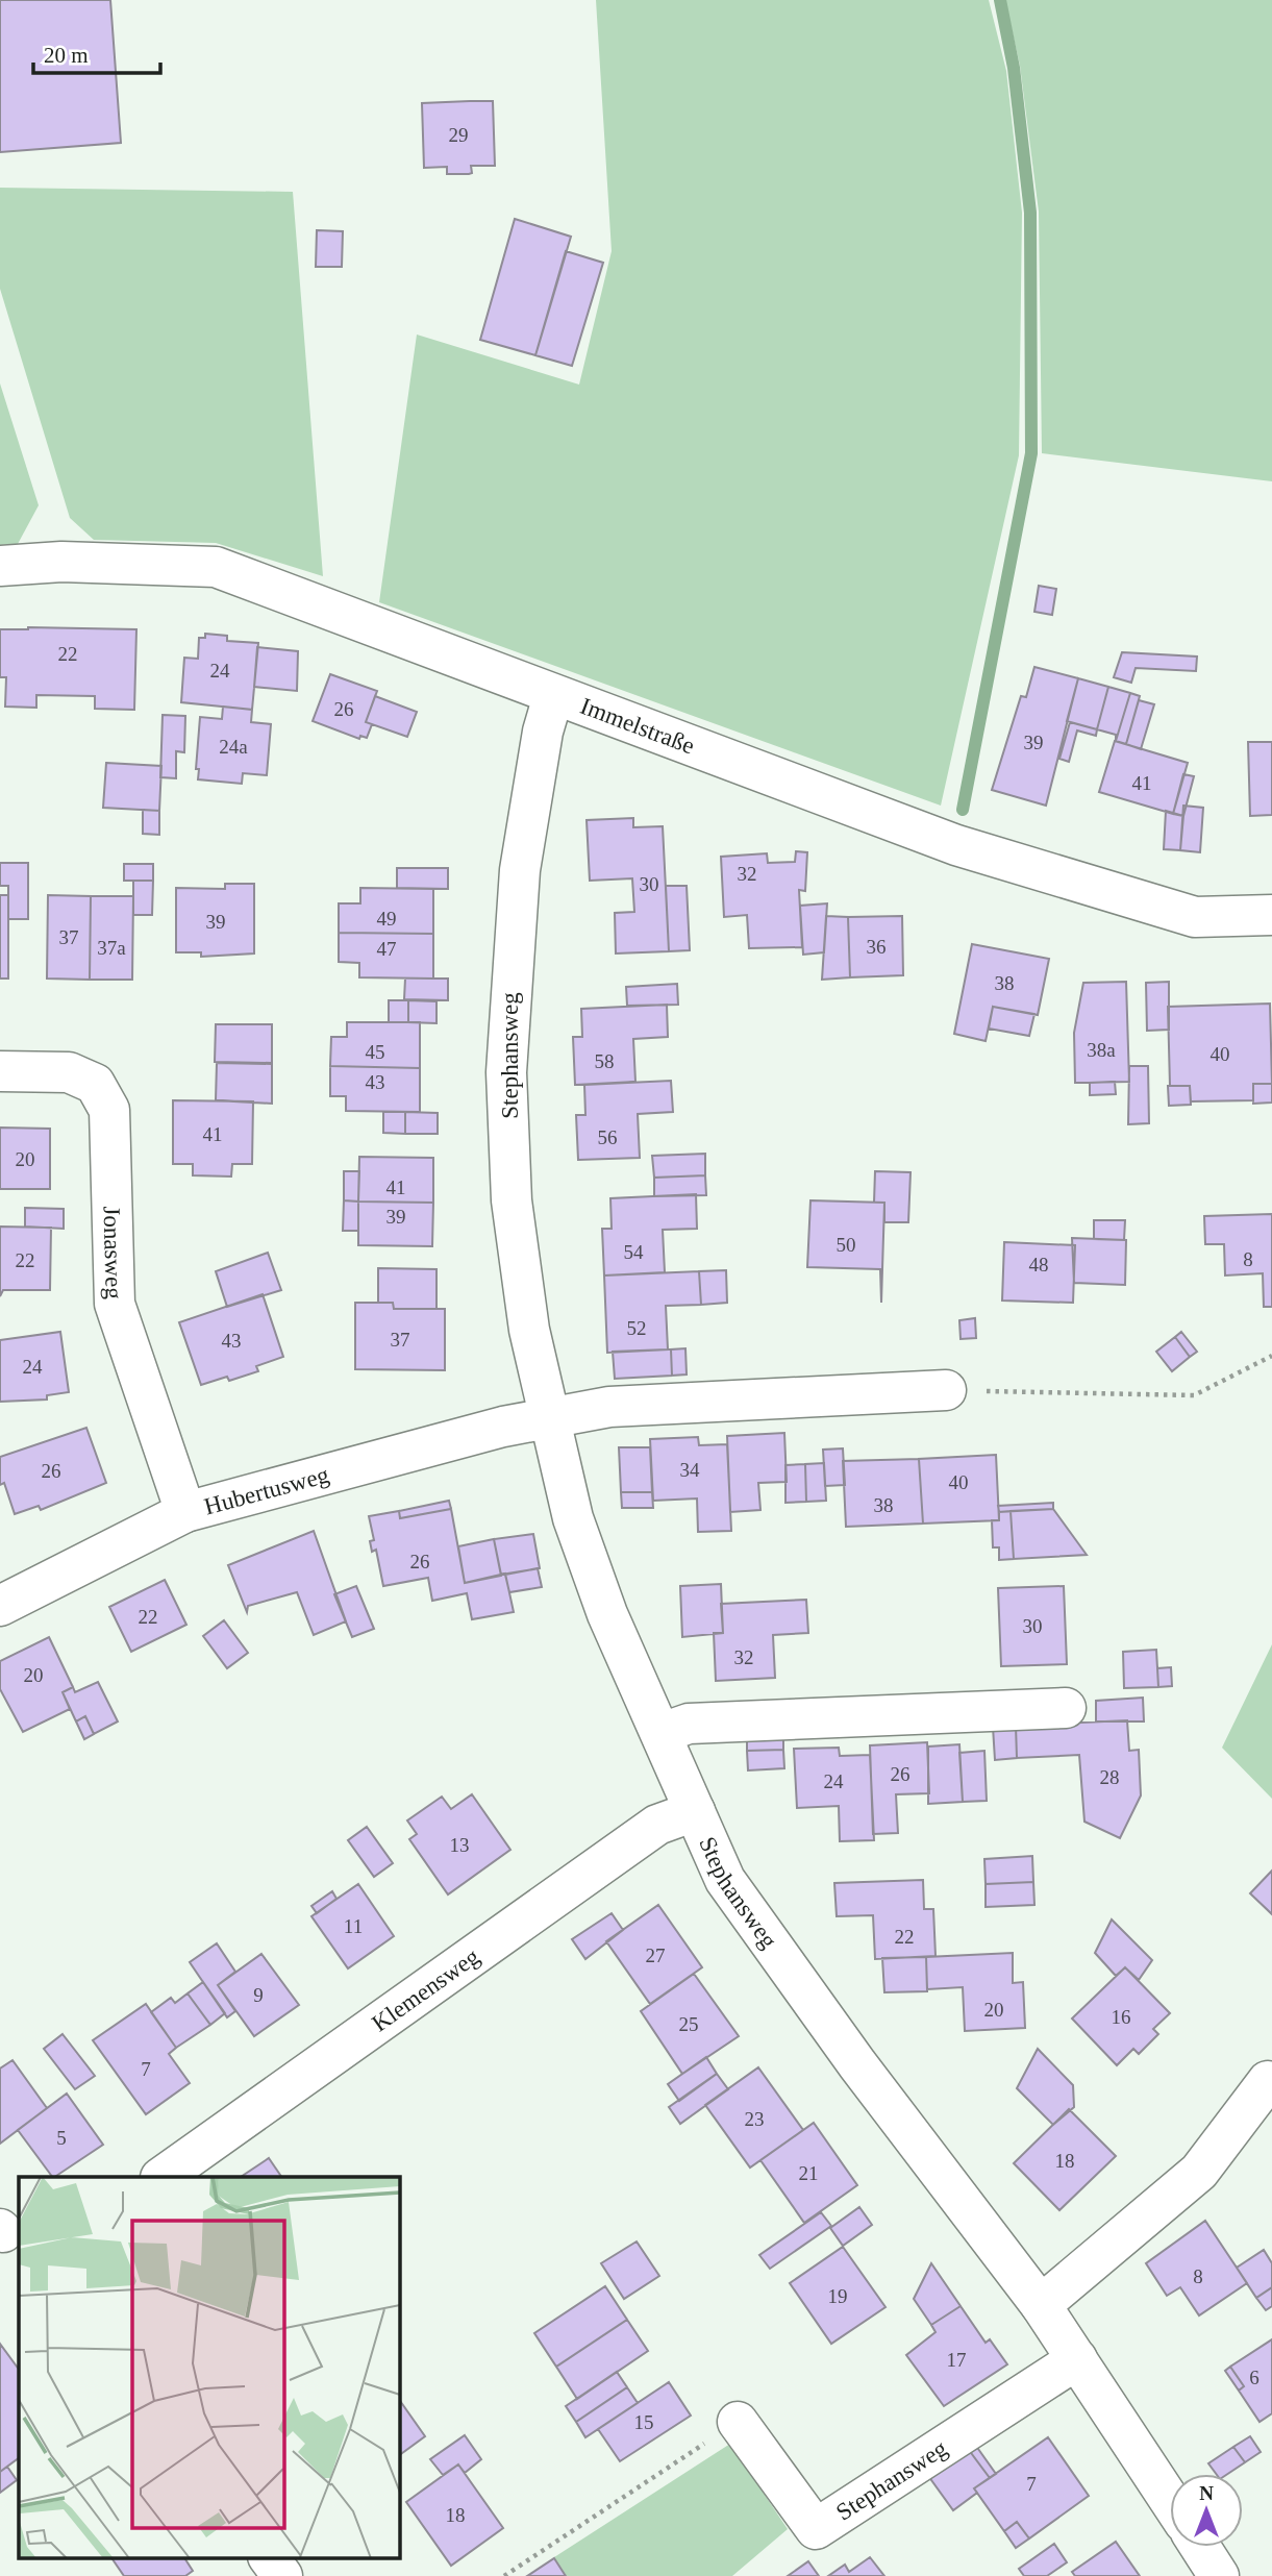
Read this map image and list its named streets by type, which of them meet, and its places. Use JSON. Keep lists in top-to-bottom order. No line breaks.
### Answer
{"streets":{"street":["Immelstraße","Stephansweg","Jonasweg","Hubertusweg","Klemensweg"]},"crossings":[["Immelstraße","Stephansweg"],["Stephansweg","Hubertusweg"],["Stephansweg","Klemensweg"],["Jonasweg","Hubertusweg"]],"house_numbers":["29","22","24","26","39","24a","41","32","30","49","39","37","36","37a","47","38","38a","45","40","58","43","41","56","20","41","39","50","54","8","22","48","52","37","43","24","34","26","40","38","26","22","30","32","20","26","28","24","13","11","22","27","9","20","16","25","7","23","5","18","21","8","19","17","6","15","7","18"],"scale_bar":"20 m","north":"top"}
